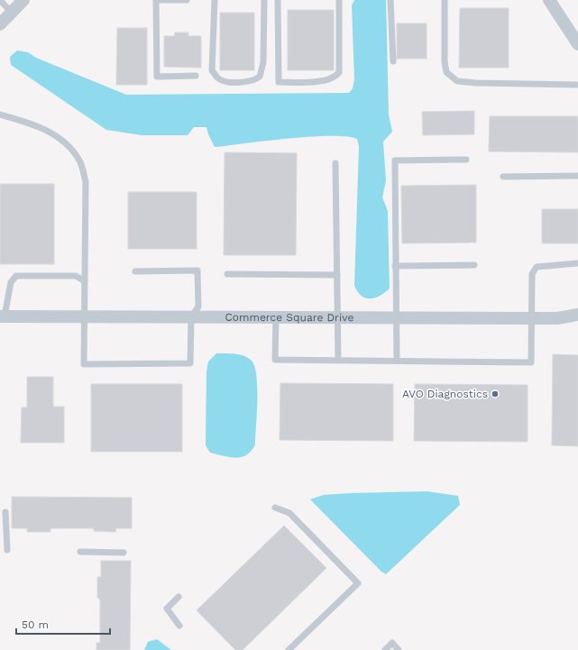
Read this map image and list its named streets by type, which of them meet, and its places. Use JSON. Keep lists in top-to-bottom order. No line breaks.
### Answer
{"streets":{"street":["Commerce Square Drive"]},"places":["AVO Diagnostics"],"scale_bar":"50 m"}
